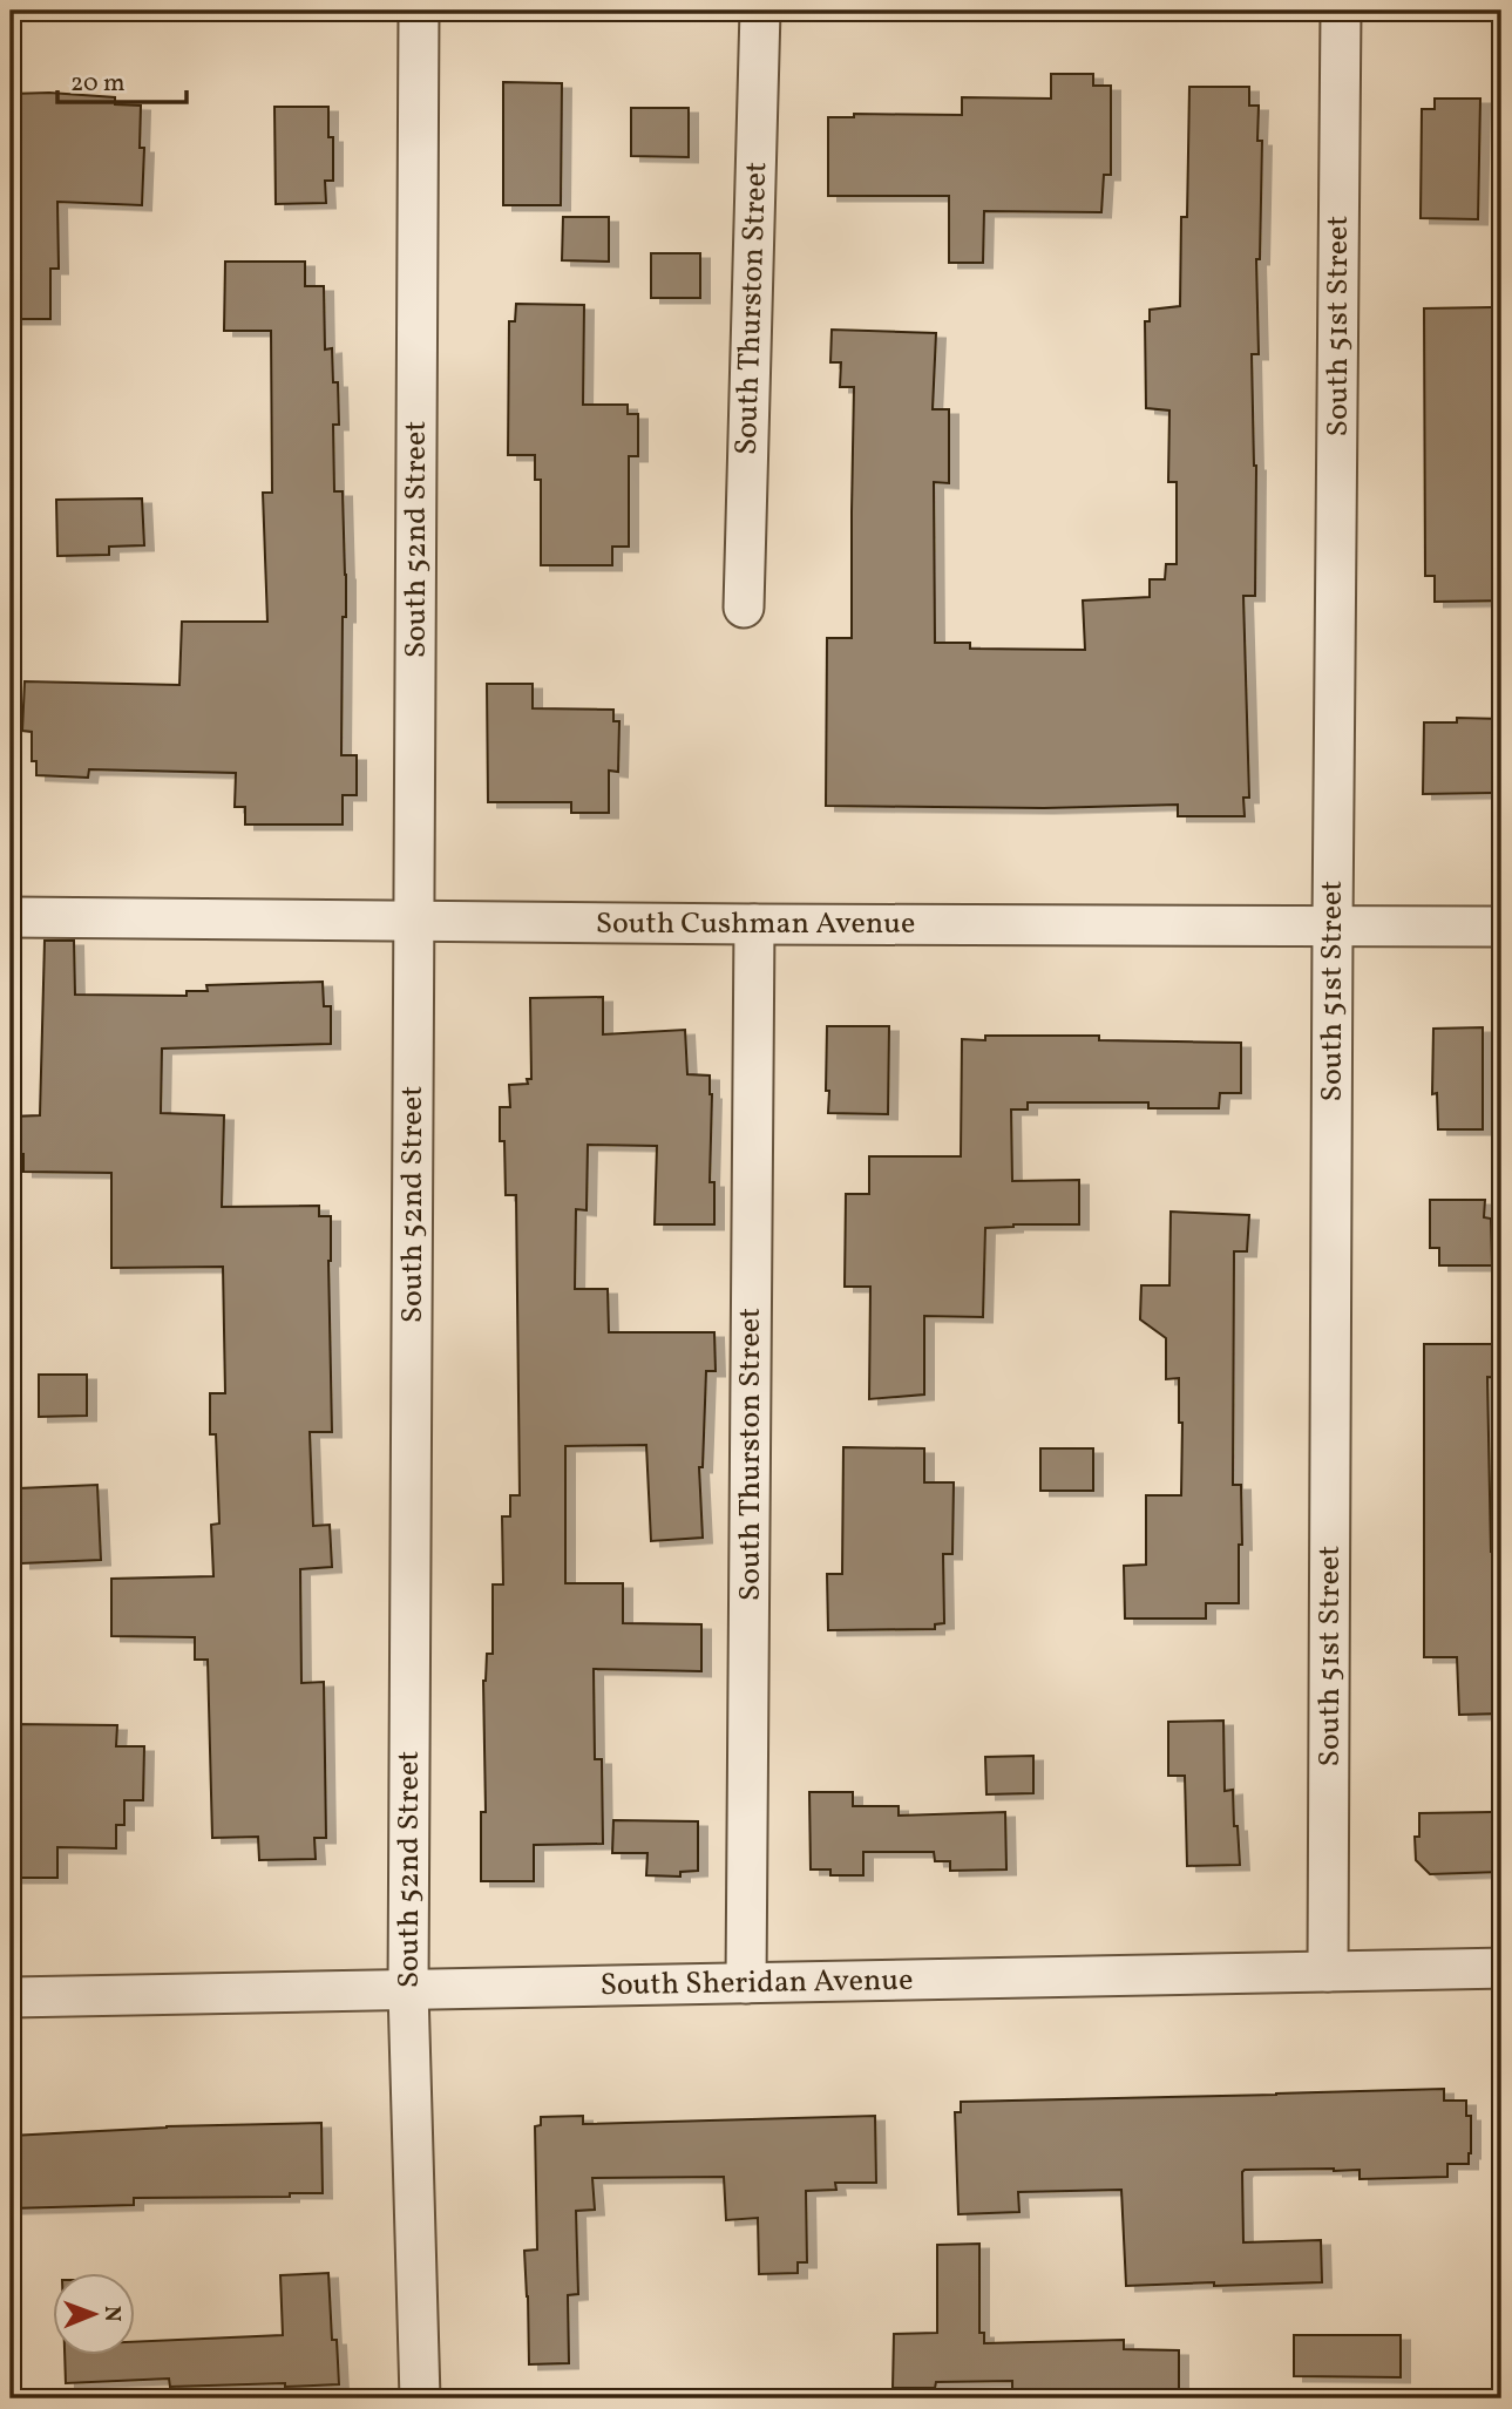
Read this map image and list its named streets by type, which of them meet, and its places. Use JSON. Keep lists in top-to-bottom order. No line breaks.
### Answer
{"streets":{"street":["South Thurston Street","South 51st Street","South 52nd Street","South Cushman Avenue","South Sheridan Avenue"]},"crossings":[["South Thurston Street","South Cushman Avenue"],["South Thurston Street","South Sheridan Avenue"],["South 51st Street","South Cushman Avenue"],["South 51st Street","South Sheridan Avenue"],["South 52nd Street","South Cushman Avenue"],["South 52nd Street","South Sheridan Avenue"]],"scale_bar":"20 m","north":"right"}
